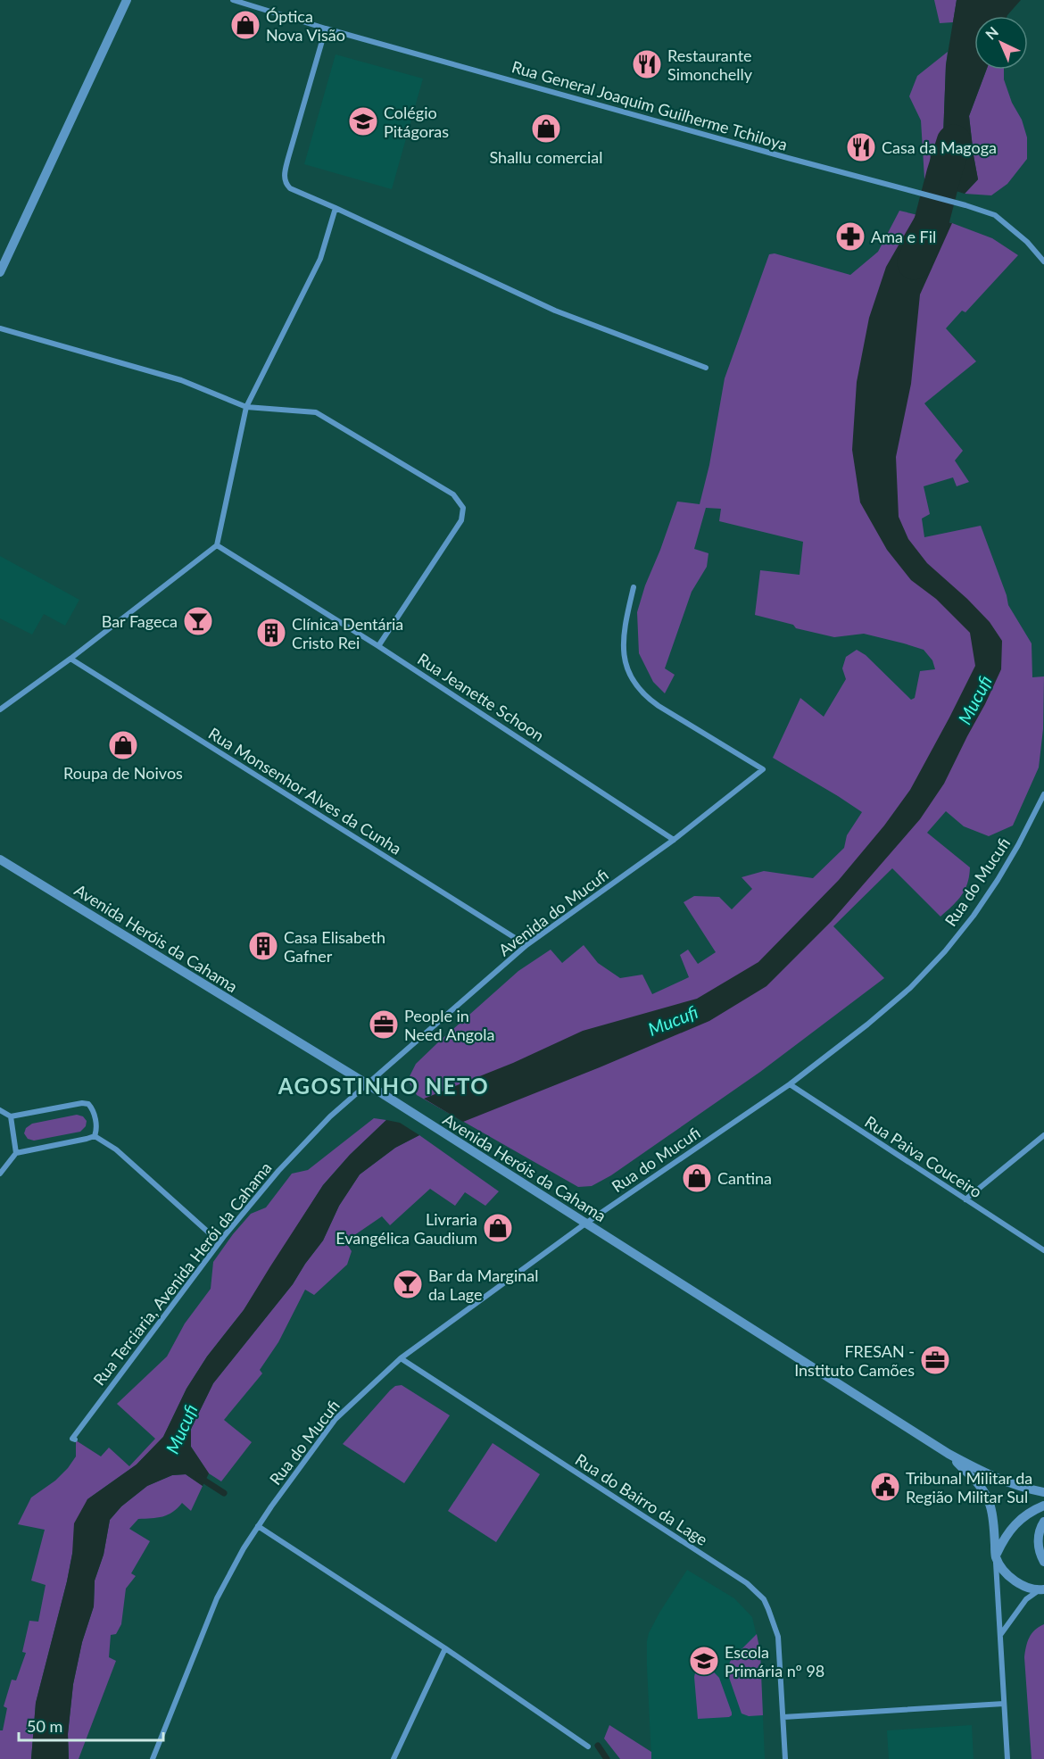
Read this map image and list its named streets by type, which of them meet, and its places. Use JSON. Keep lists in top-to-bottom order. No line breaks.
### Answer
{"streets":{"street":["Rua General Joaquim Guilherme Tchiloya","Rua Jeanette Schoon","Rua Monsenhor Alves da Cunha","Rua do Mucufi","Avenida do Mucufi","Avenida Heróis da Cahama","Rua Paiva Couceiro","Rua Terciaria, Avenida Herói da Cahama","Rua do Bairro da Lage"]},"crossings":[["Rua Jeanette Schoon","Avenida do Mucufi"],["Rua Monsenhor Alves da Cunha","Avenida do Mucufi"],["Rua do Mucufi","Avenida Heróis da Cahama"],["Rua do Mucufi","Rua Paiva Couceiro"],["Rua do Mucufi","Rua do Bairro da Lage"],["Avenida do Mucufi","Avenida Heróis da Cahama"],["Avenida do Mucufi","Rua Terciaria, Avenida Herói da Cahama"],["Avenida Heróis da Cahama","Rua Terciaria, Avenida Herói da Cahama"]],"districts":["AGOSTINHO NETO"],"water":["Mucufi"],"places":{"shop":["Óptica Nova Visão","Shallu comercial","Roupa de Noivos","Cantina","Livraria Evangélica Gaudium"],"restaurant":["Restaurante Simonchelly","Casa da Magoga"],"school or university":["Colégio Pitágoras","Escola Primária nº 98"],"pharmacy":["Ama e Fil"],"bar":["Bar Fageca","Bar da Marginal da Lage"],"building":["Clínica Dentária Cristo Rei","Casa Elisabeth Gafner"],"office":["People in Need Angola","FRESAN - Instituto Camões"],"public building":["Tribunal Militar da Região Militar Sul"]},"scale_bar":"50 m","north":"top left"}
